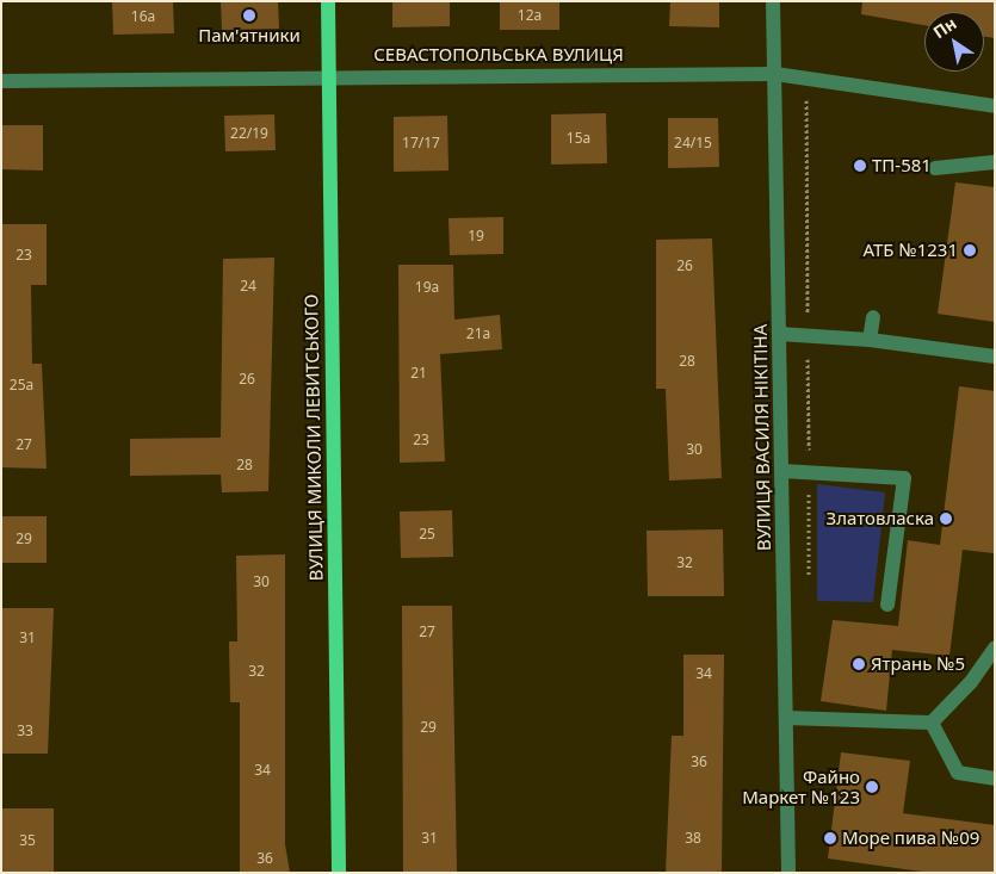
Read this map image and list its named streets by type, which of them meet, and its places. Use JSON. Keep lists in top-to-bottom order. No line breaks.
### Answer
{"streets":{"main road":["ВУЛИЦЯ МИКОЛИ ЛЕВИТСЬКОГО"],"street":["СЕВАСТОПОЛЬСЬКА ВУЛИЦЯ","ВУЛИЦЯ ВАСИЛЯ НІКІТІНА"]},"crossings":[["СЕВАСТОПОЛЬСЬКА ВУЛИЦЯ","ВУЛИЦЯ МИКОЛИ ЛЕВИТСЬКОГО"],["СЕВАСТОПОЛЬСЬКА ВУЛИЦЯ","ВУЛИЦЯ ВАСИЛЯ НІКІТІНА"]],"places":["Пам'ятники","ТП-581","АТБ №1231","Златовласка","Ятрань №5","Файно Маркет №123","Море пива №09"],"house_numbers":["12а","16а","22/19","15а","17/17","24/15","19","23","26","24","19а","21а","28","21","26","25а","23","27","30","28","25","29","32","30","27","31","32","34","29","33","36","34","31","38","35","36"],"north":"top left"}
